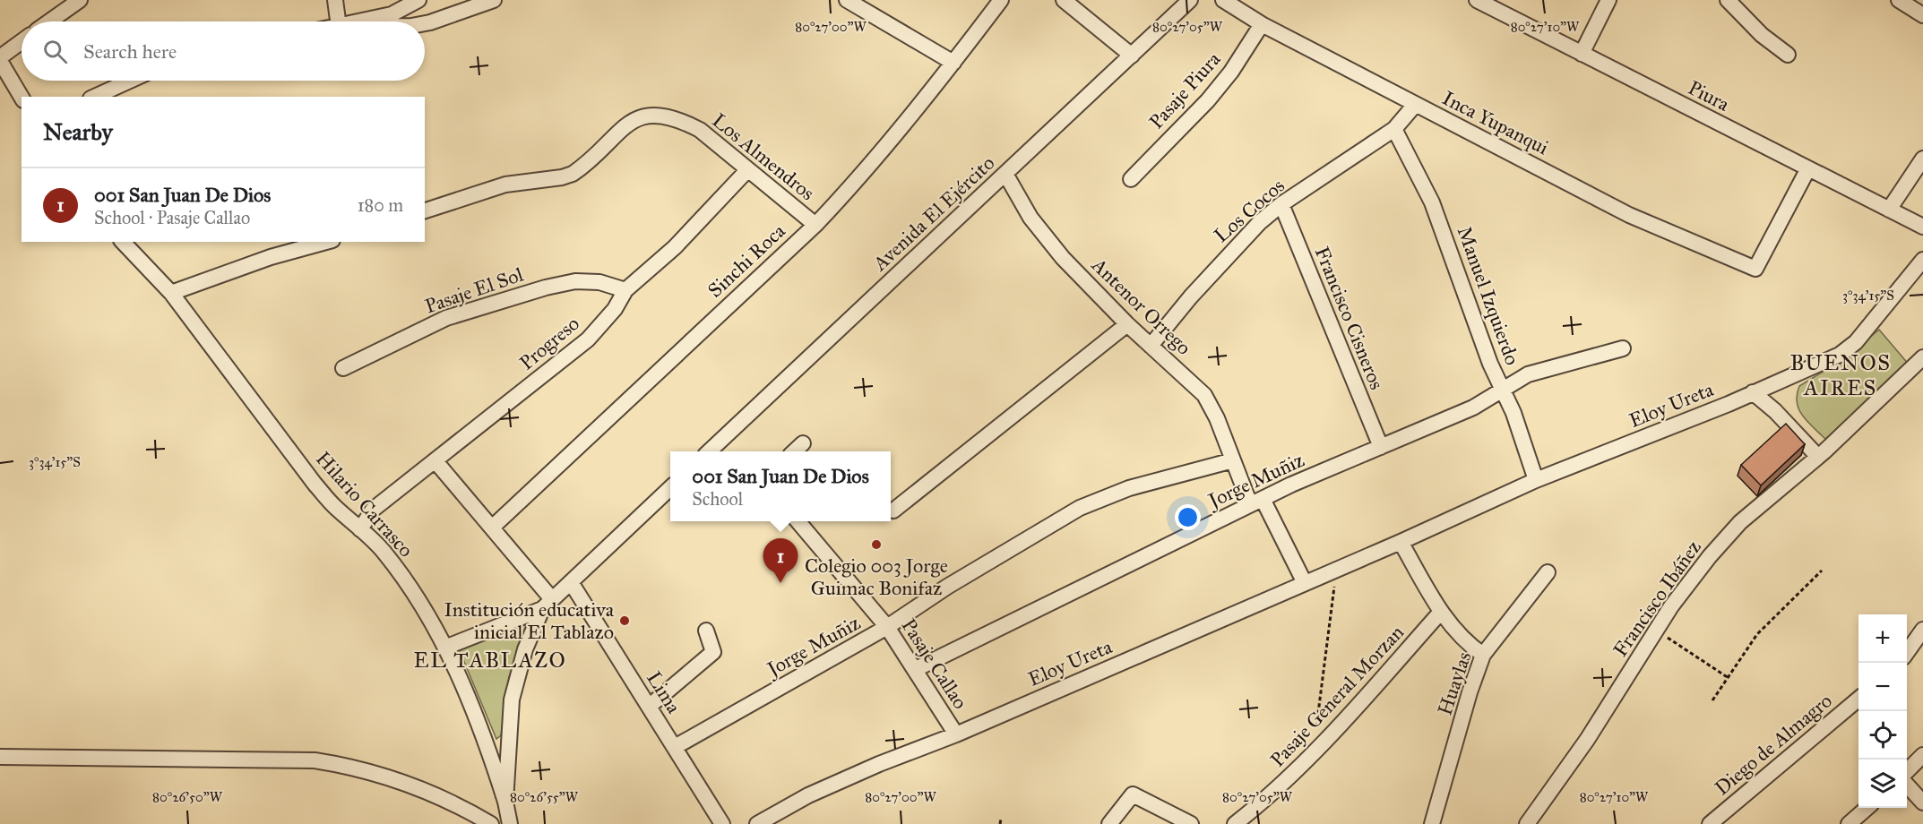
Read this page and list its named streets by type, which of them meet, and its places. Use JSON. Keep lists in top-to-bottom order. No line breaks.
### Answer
{"streets":{"street":["Pasaje Piura","Piura","Inca Yupanqui","Los Almendros","Los Cocos","Avenida El Ejército","Sinchi Roca","Pasaje El Sol","Manuel Izquierdo","Antenor Orrego","Francisco Cisneros","Progreso","Eloy Ureta","Jorge Muñiz","Hilario Carrasco","Francisco Ibáñez","Pasaje Callao","Huaylas","Lima","Pasaje General Morzan","Diego de Almagro"]},"crossings":[["Pasaje Piura","Inca Yupanqui"],["Piura","Inca Yupanqui"],["Inca Yupanqui","Los Cocos"],["Los Almendros","Sinchi Roca"],["Los Almendros","Progreso"],["Los Cocos","Manuel Izquierdo"],["Los Cocos","Antenor Orrego"],["Los Cocos","Francisco Cisneros"],["Avenida El Ejército","Antenor Orrego"],["Pasaje El Sol","Progreso"],["Manuel Izquierdo","Eloy Ureta"],["Manuel Izquierdo","Jorge Muñiz"],["Antenor Orrego","Eloy Ureta"],["Antenor Orrego","Jorge Muñiz"],["Francisco Cisneros","Jorge Muñiz"],["Progreso","Hilario Carrasco"],["Eloy Ureta","Pasaje Callao"],["Jorge Muñiz","Pasaje Callao"],["Jorge Muñiz","Lima"]],"districts":["BUENOS AIRES","EL TABLAZO"],"places":["Colegio 003 Jorge Guimac Bonifaz","Institución educativa inicial El Tablazo"],"page":{"search":"Search here","heading":"Nearby","list":[{"mark":"1","name":"001 San Juan De Dios","note":"School · Pasaje Callao","value":"180 m"}],"popup":["001 San Juan De Dios","School"],"pins":"1","map_buttons":["+","−"]},"coordinates":["80°27'00\"W","80°27'05\"W","80°27'10\"W","3°34'15\"S","80°26'50\"W","80°26'55\"W"]}
